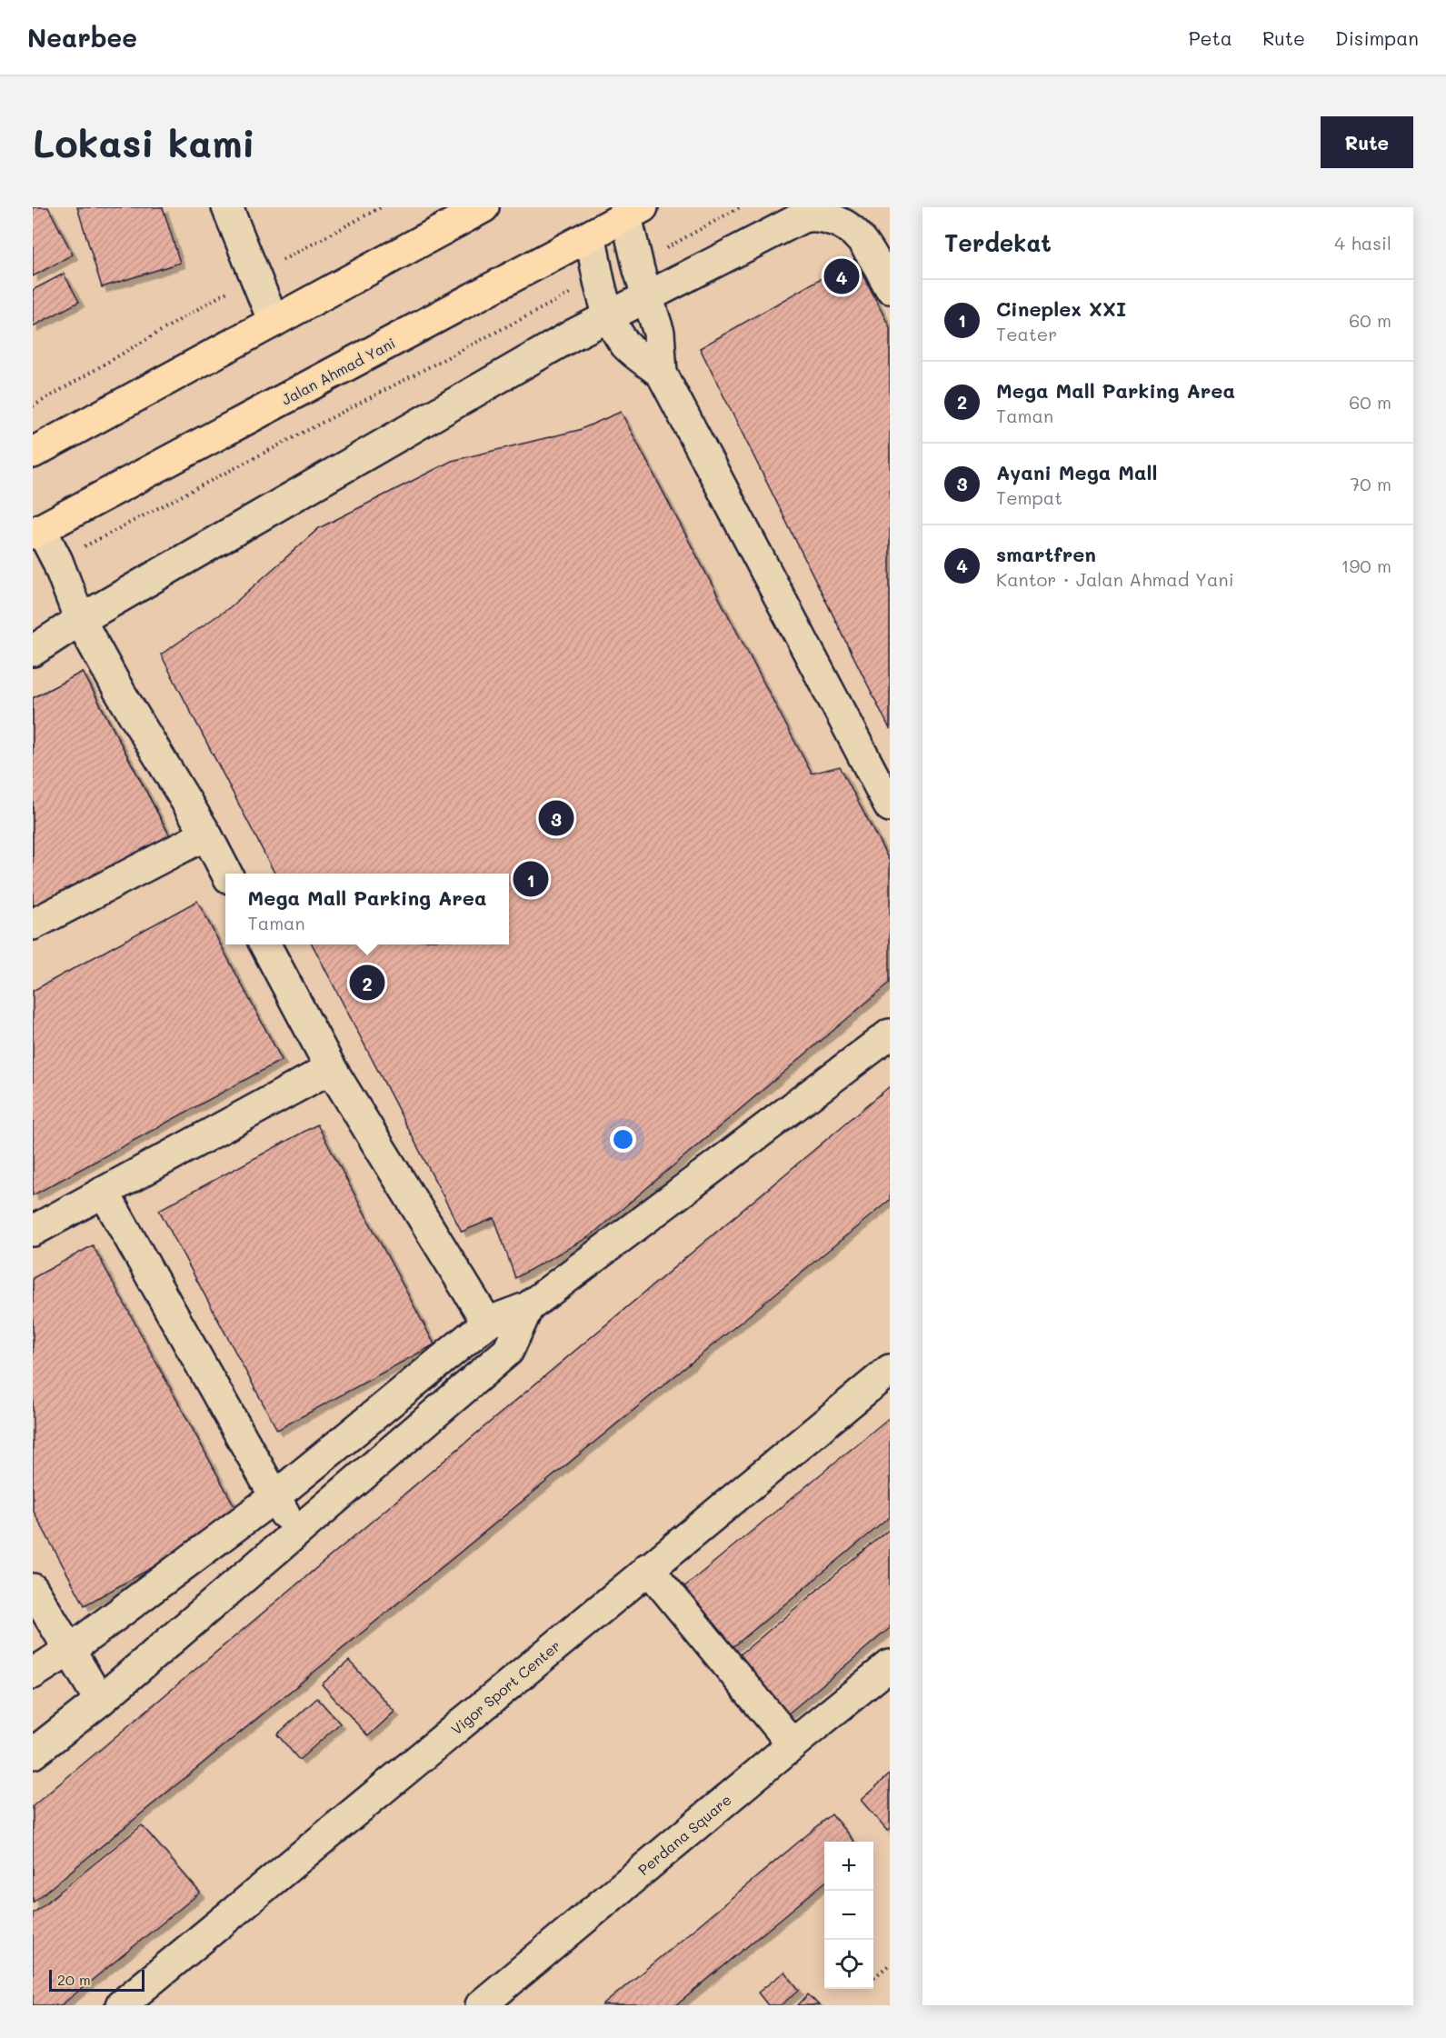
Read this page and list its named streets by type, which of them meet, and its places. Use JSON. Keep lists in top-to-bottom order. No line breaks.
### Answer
{"streets":{"highway":["Jalan Ahmad Yani"],"street":["Vigor Sport Center","Perdana Square"]},"scale_bar":"20 m","page":{"header":"Nearbee","nav":["Peta","Rute","Disimpan"],"buttons":"Rute","title":"Lokasi kami","heading":["Terdekat","4 hasil"],"pins":["4","3","1","2"],"list":[{"mark":"1","name":"Cineplex XXI","note":"Teater","value":"60 m"},{"mark":"2","name":"Mega Mall Parking Area","note":"Taman","value":"60 m"},{"mark":"3","name":"Ayani Mega Mall","note":"Tempat","value":"70 m"},{"mark":"4","name":"smartfren","note":"Kantor · Jalan Ahmad Yani","value":"190 m"}],"popup":["Mega Mall Parking Area","Taman"],"map_buttons":["+","−"],"scale":"20 m"}}
